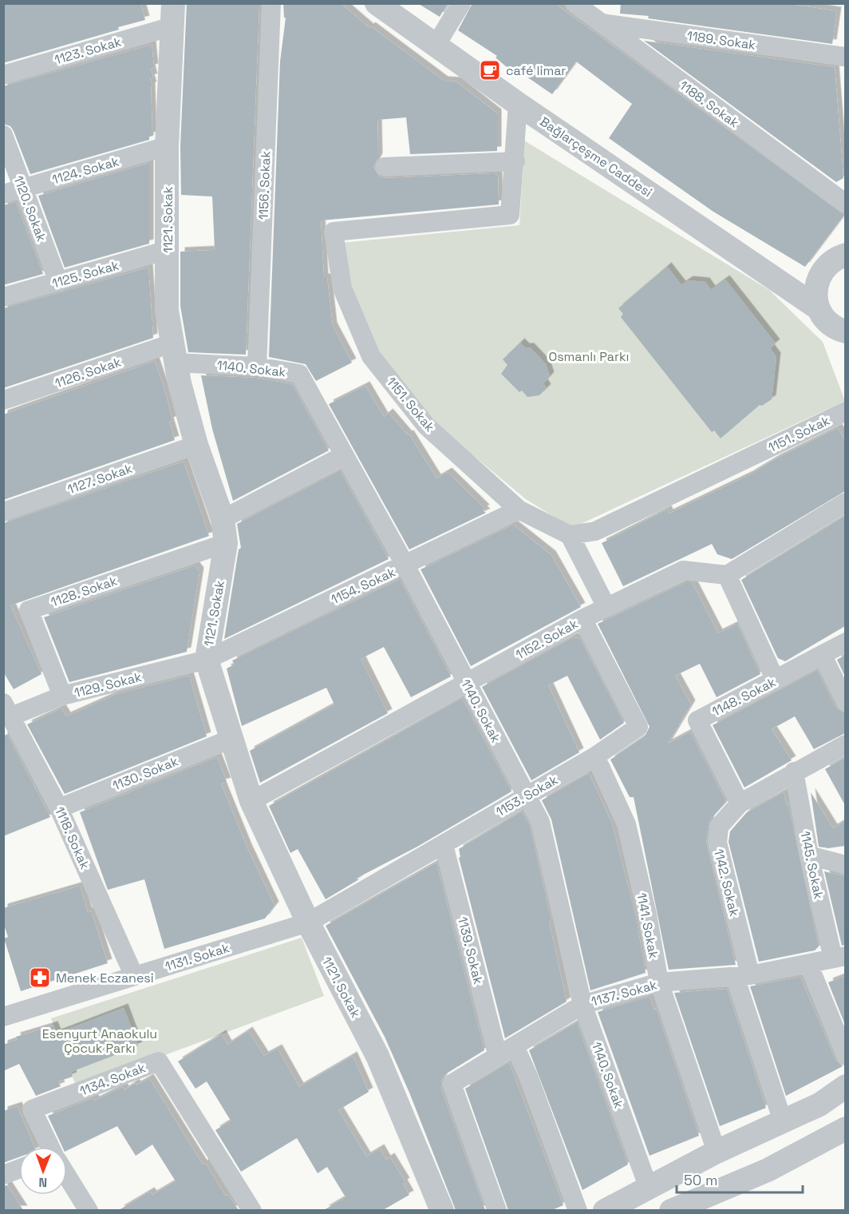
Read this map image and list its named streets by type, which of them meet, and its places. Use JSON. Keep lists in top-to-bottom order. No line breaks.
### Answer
{"streets":{"street":["1189. Sokak","1123. Sokak","1188. Sokak","Bağlarçeşme Caddesi","1124. Sokak","1156. Sokak","1120. Sokak","1121. Sokak","1125. Sokak","1140. Sokak","1126. Sokak","1151. Sokak","1127. Sokak","1154. Sokak","1128. Sokak","1152. Sokak","1129. Sokak","1148. Sokak","1130. Sokak","1153. Sokak","1118. Sokak","1145. Sokak","1142. Sokak","1141. Sokak","1139. Sokak","1131. Sokak","1137. Sokak","1134. Sokak"]},"crossings":[["1189. Sokak","1188. Sokak"],["1123. Sokak","1121. Sokak"],["Bağlarçeşme Caddesi","1151. Sokak"],["1124. Sokak","1120. Sokak"],["1124. Sokak","1121. Sokak"],["1156. Sokak","1140. Sokak"],["1120. Sokak","1125. Sokak"],["1121. Sokak","1125. Sokak"],["1121. Sokak","1140. Sokak"],["1121. Sokak","1126. Sokak"],["1121. Sokak","1127. Sokak"],["1121. Sokak","1154. Sokak"],["1121. Sokak","1128. Sokak"],["1121. Sokak","1152. Sokak"],["1121. Sokak","1129. Sokak"],["1121. Sokak","1130. Sokak"],["1121. Sokak","1153. Sokak"],["1121. Sokak","1131. Sokak"],["1140. Sokak","1126. Sokak"],["1140. Sokak","1154. Sokak"],["1140. Sokak","1152. Sokak"],["1140. Sokak","1153. Sokak"],["1140. Sokak","1137. Sokak"],["1151. Sokak","1154. Sokak"],["1154. Sokak","1129. Sokak"],["1128. Sokak","1129. Sokak"],["1152. Sokak","1153. Sokak"],["1129. Sokak","1118. Sokak"],["1148. Sokak","1142. Sokak"],["1130. Sokak","1118. Sokak"],["1153. Sokak","1141. Sokak"],["1153. Sokak","1139. Sokak"],["1153. Sokak","1131. Sokak"],["1118. Sokak","1131. Sokak"],["1145. Sokak","1142. Sokak"],["1145. Sokak","1137. Sokak"],["1142. Sokak","1137. Sokak"],["1141. Sokak","1137. Sokak"],["1139. Sokak","1137. Sokak"]],"parks":["Osmanlı Parkı","Esenyurt Anaokulu Çocuk Parkı"],"places":{"cafe":["café limar"],"pharmacy":["Menek Eczanesi"]},"scale_bar":"50 m","north":"bottom"}
